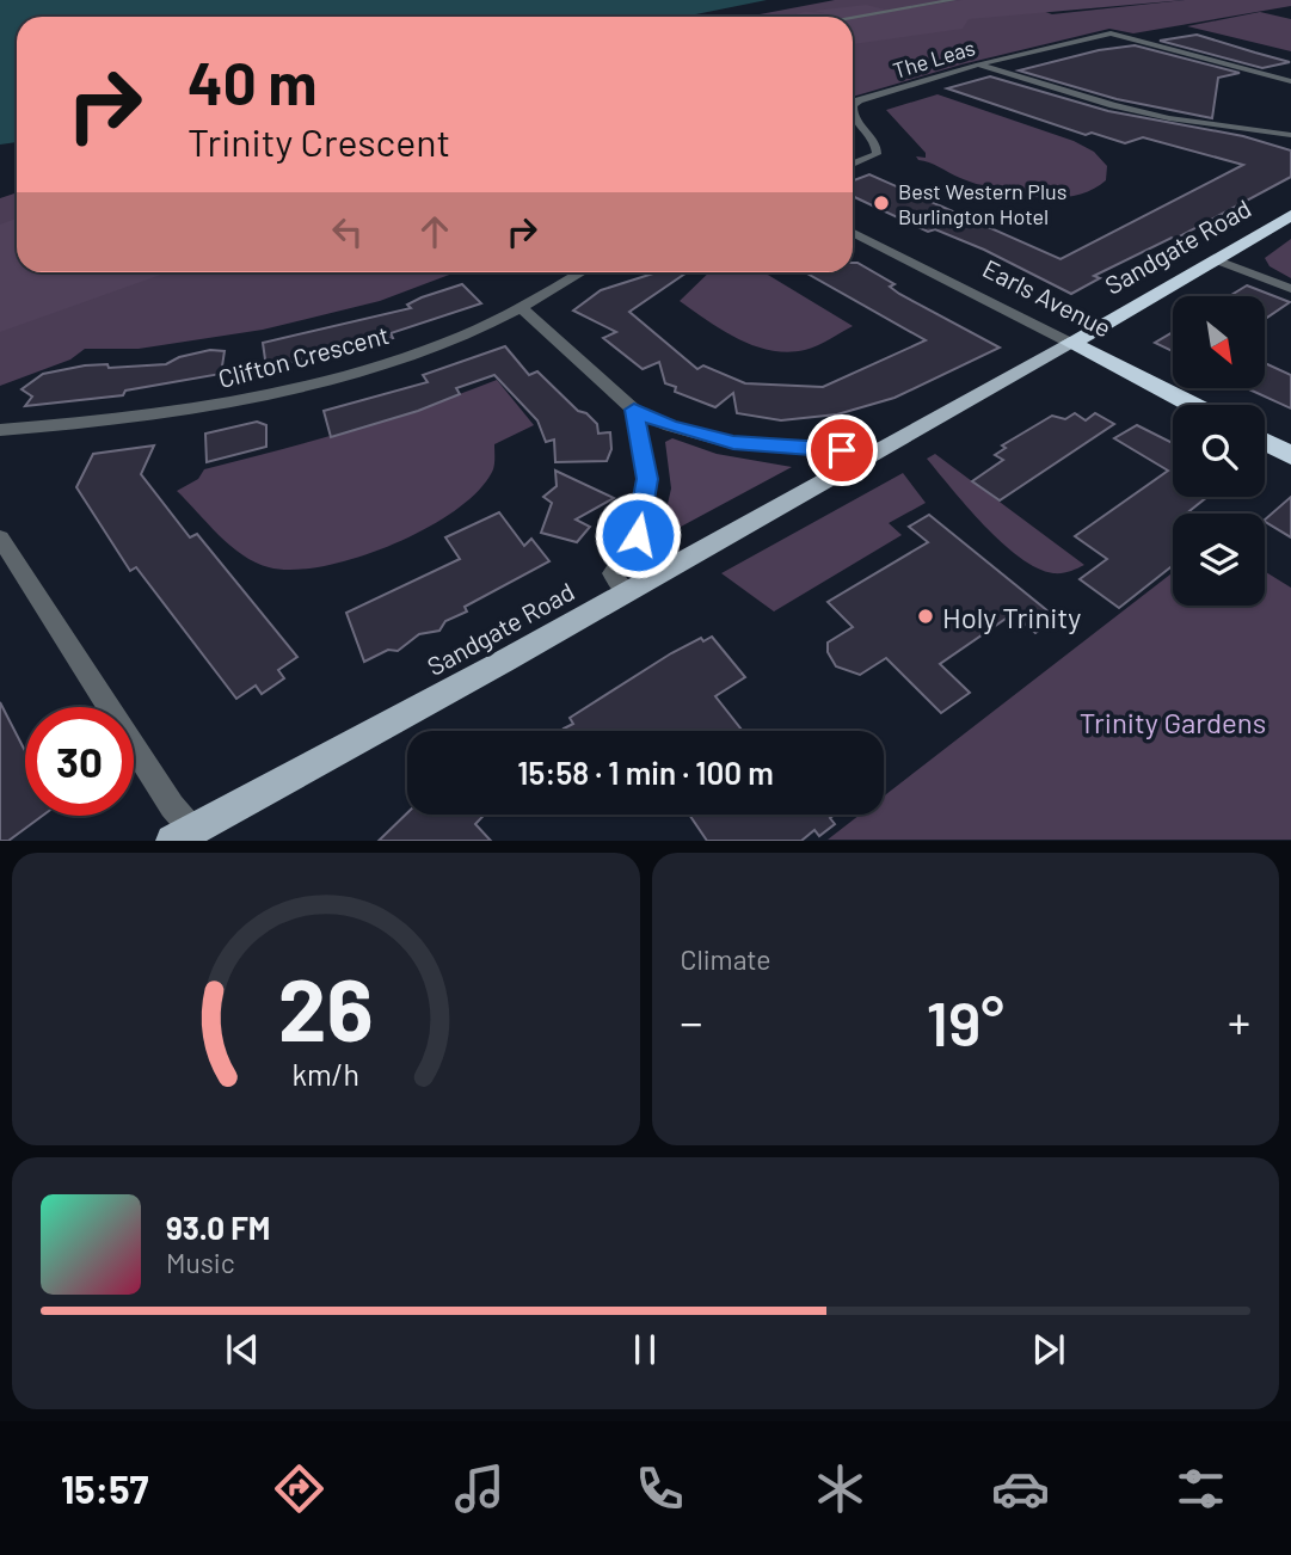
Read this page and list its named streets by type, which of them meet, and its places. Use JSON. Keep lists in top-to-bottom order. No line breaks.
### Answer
{"streets":{"highway":["Sandgate Road","Earls Avenue"],"street":["The Leas","Clifton Crescent"]},"crossings":[["Sandgate Road","Earls Avenue"]],"parks":["Trinity Gardens"],"places":["Best Western Plus Burlington Hotel","Holy Trinity"],"north":"bottom right","page":{"turn":["40 m","Trinity Crescent"],"limit":"30","trip":"15:58 · 1 min · 100 m","tile":"Climate","heat":["−","19°","+"],"song":["93.0 FM","Music"],"tabs":"15:57","gauge":["26","km/h"]}}
